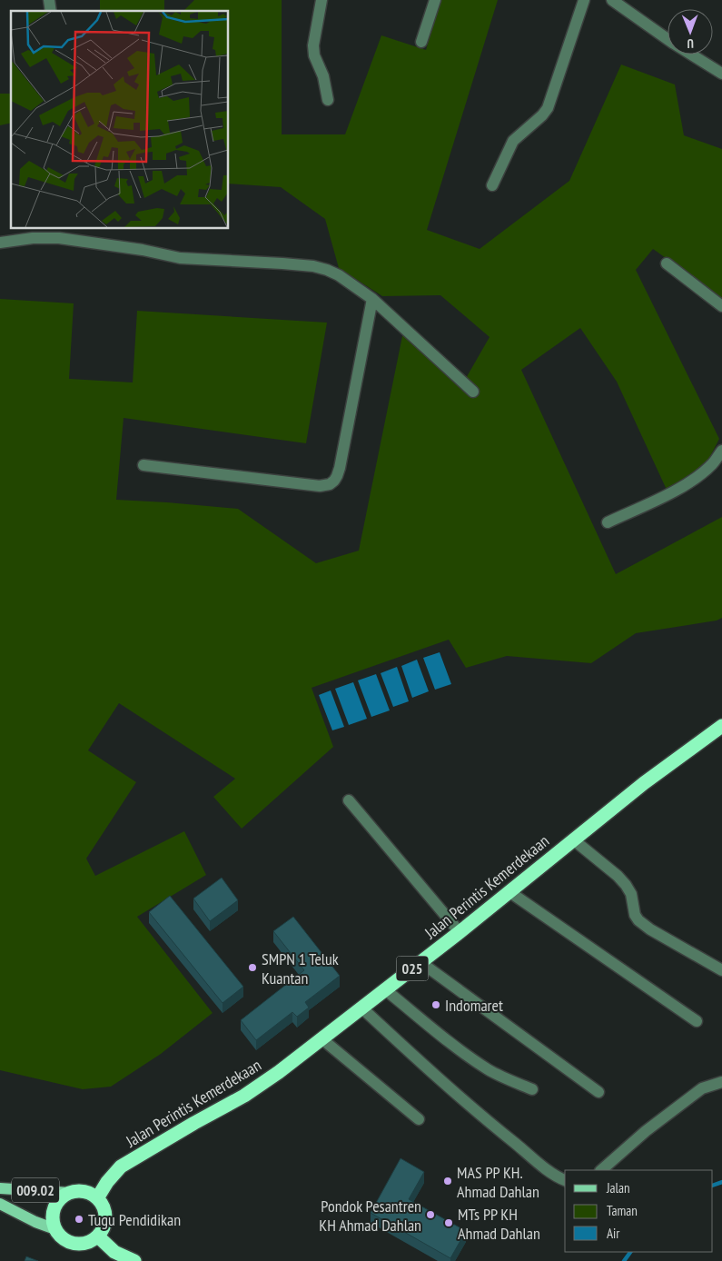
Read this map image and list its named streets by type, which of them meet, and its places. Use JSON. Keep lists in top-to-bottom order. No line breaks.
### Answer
{"streets":{"highway":["Jalan Perintis Kemerdekaan","025"],"main road":["009.02"]},"crossings":[["Jalan Perintis Kemerdekaan","009.02"]],"places":["SMPN 1 Teluk Kuantan","Indomaret","MAS PP KH. Ahmad Dahlan","Pondok Pesantren KH Ahmad Dahlan","Tugu Pendidikan","MTs PP KH Ahmad Dahlan"],"legend":["Jalan","Taman","Air"],"north":"bottom"}
